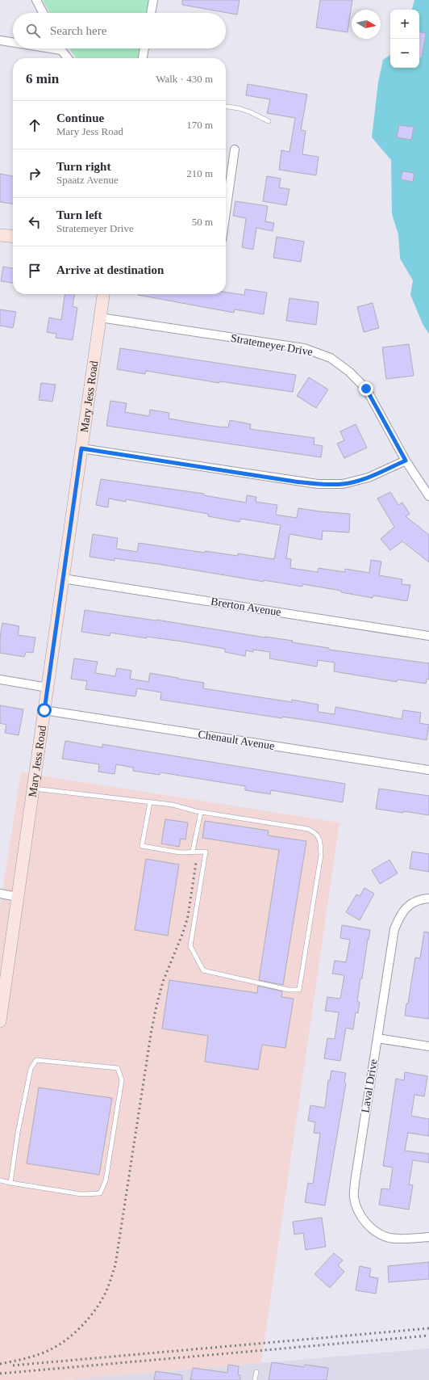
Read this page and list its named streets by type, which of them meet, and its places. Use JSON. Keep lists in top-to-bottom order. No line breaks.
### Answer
{"streets":{"street":["Stratemeyer Drive","Mary Jess Road","Brerton Avenue","Chenault Avenue","Laval Drive"]},"crossings":[["Stratemeyer Drive","Mary Jess Road"],["Mary Jess Road","Brerton Avenue"],["Mary Jess Road","Chenault Avenue"]],"north":"right","page":{"map_buttons":["+","−"],"search":"Search here","heading":["6 min","Walk · 430 m"],"list":[["Continue","Mary Jess Road","170 m"],["Turn right","Spaatz Avenue","210 m"],["Turn left","Stratemeyer Drive","50 m"],"Arrive at destination"]}}
